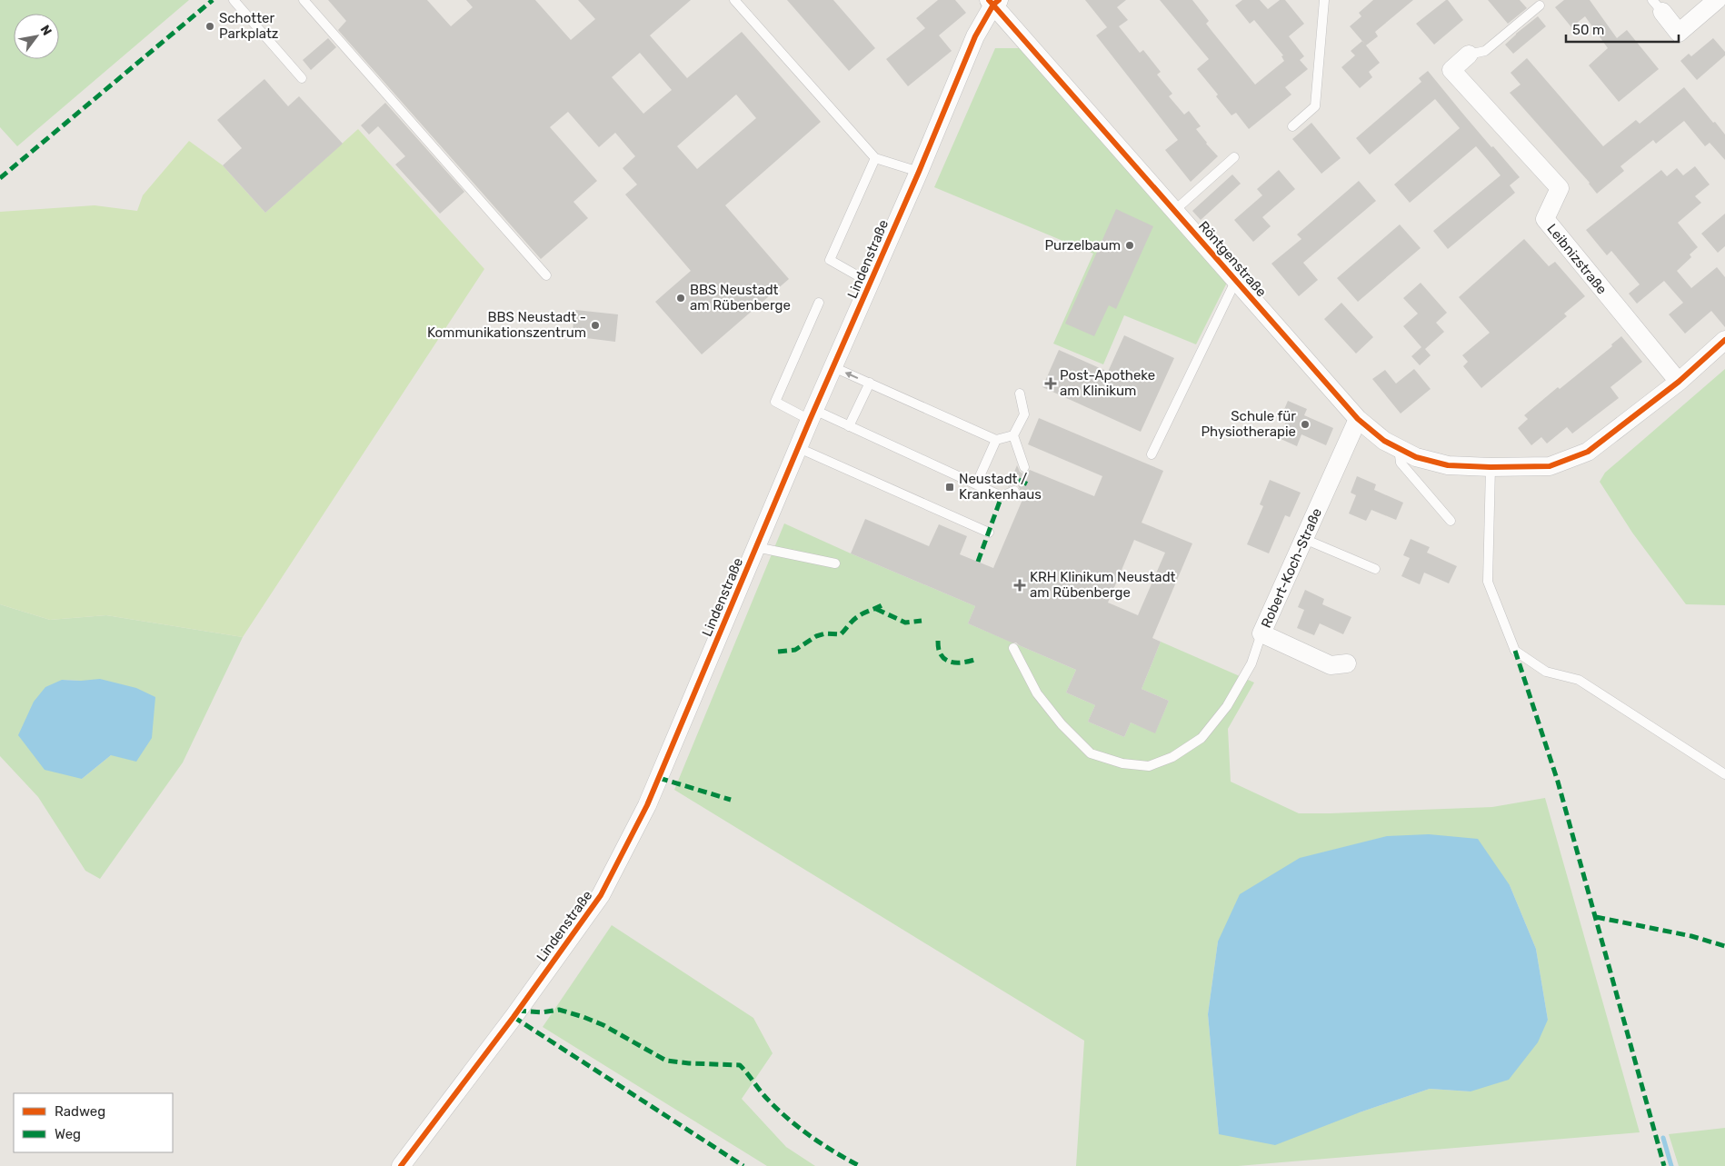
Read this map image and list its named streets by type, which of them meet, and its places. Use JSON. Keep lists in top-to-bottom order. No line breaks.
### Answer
{"streets":{"street":["Lindenstraße","Röntgenstraße","Leibnizstraße","Robert-Koch-Straße"]},"crossings":[["Lindenstraße","Röntgenstraße"],["Röntgenstraße","Leibnizstraße"],["Röntgenstraße","Robert-Koch-Straße"]],"places":{"other":["Schotter Parkplatz","Purzelbaum","BBS Neustadt am Rübenberge","BBS Neustadt - Kommunikationszentrum","Schule für Physiotherapie"],"health":["Post-Apotheke am Klinikum","KRH Klinikum Neustadt am Rübenberge"],"transit":["Neustadt / Krankenhaus"]},"legend":["Radweg","Weg"],"scale_bar":"50 m","north":"top right"}
